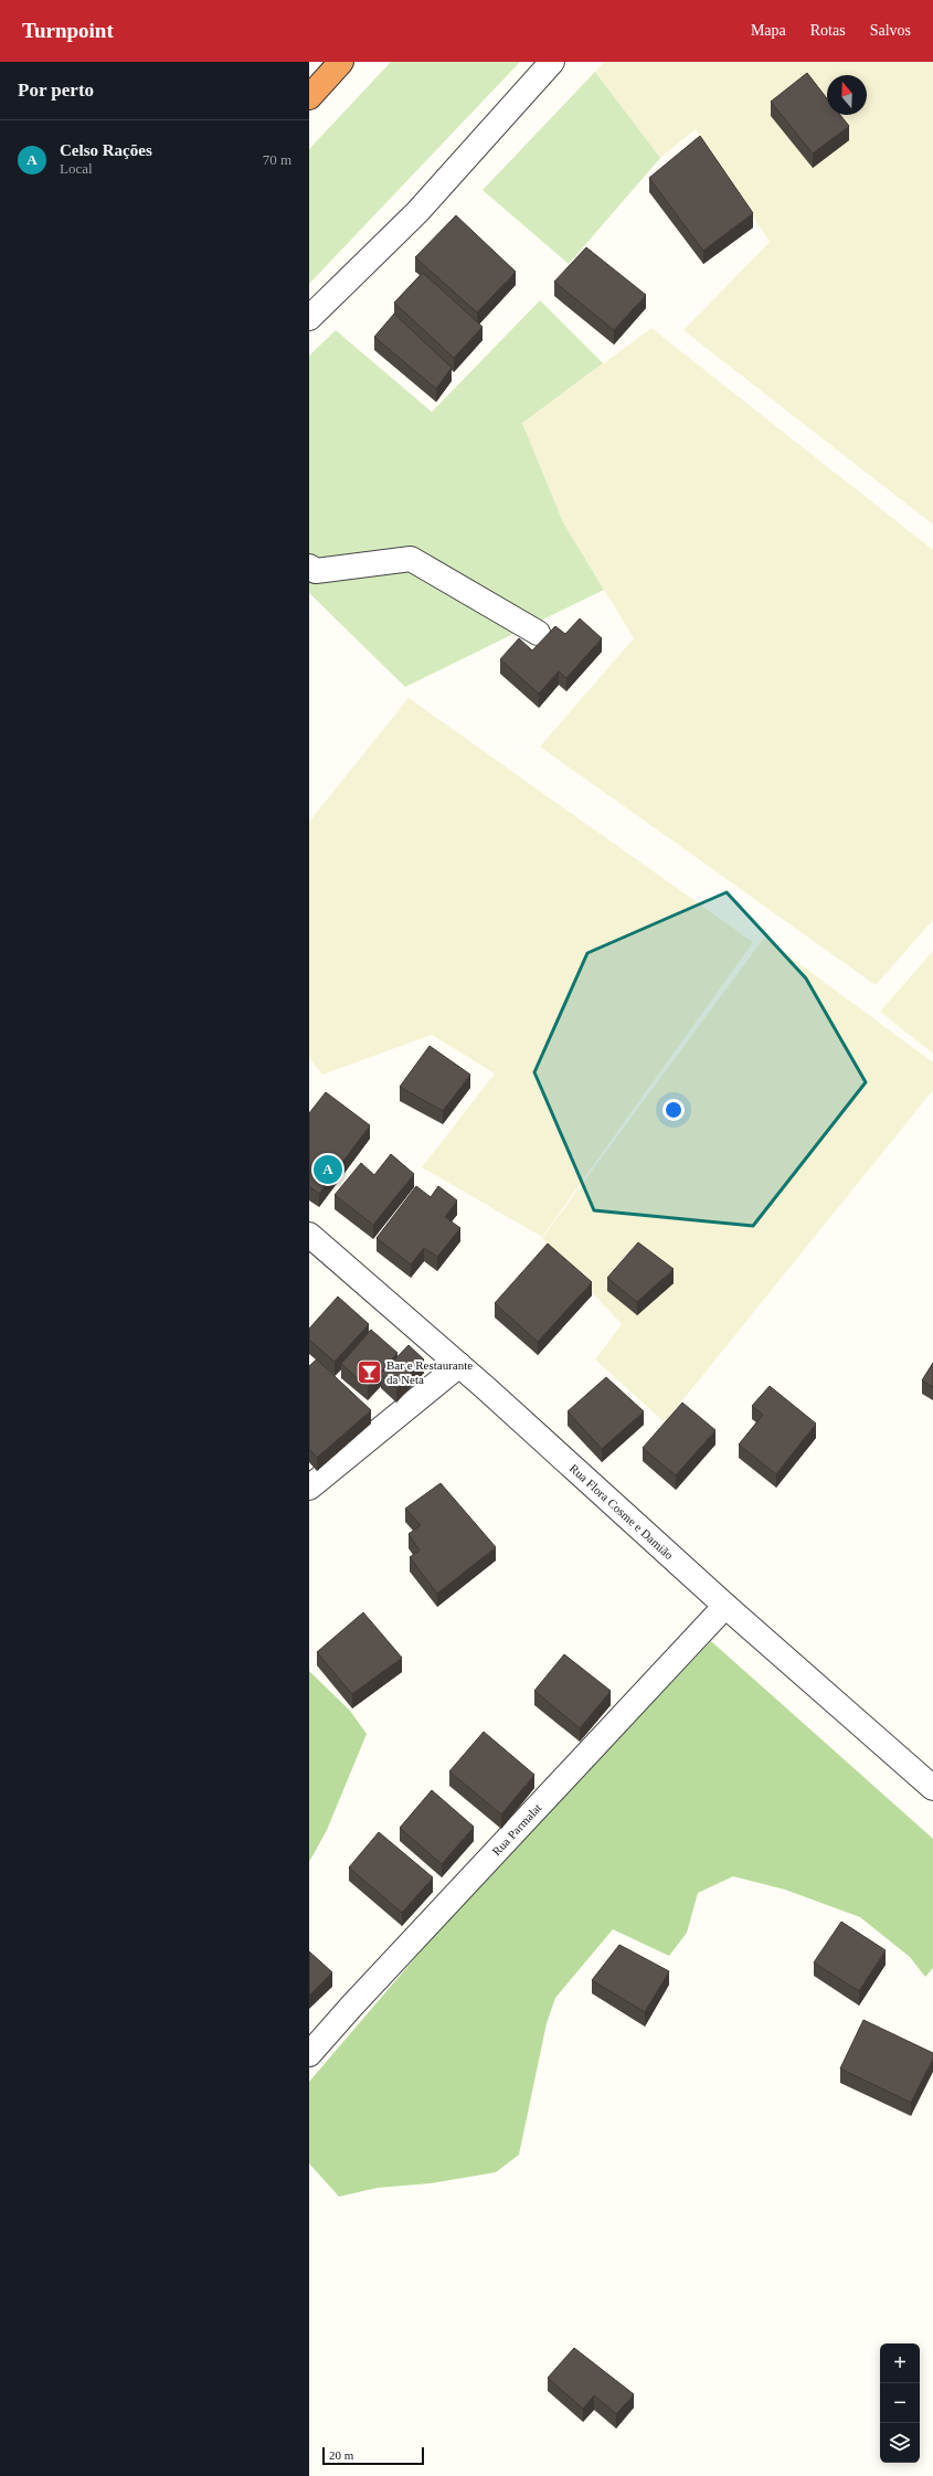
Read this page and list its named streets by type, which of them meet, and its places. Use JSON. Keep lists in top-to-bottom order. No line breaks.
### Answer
{"streets":{"street":["Rua Flora Cosme e Damião","Rua Parmalat"]},"crossings":[["Rua Flora Cosme e Damião","Rua Parmalat"]],"places":{"bar":["Bar e Restaurante da Neta"]},"scale_bar":"20 m","north":"top","page":{"header":"Turnpoint","nav":["Mapa","Rotas","Salvos"],"heading":"Por perto","list":[{"mark":"A","name":"Celso Rações","note":"Local","value":"70 m"}],"pins":"A","map_buttons":["+","−"],"scale":"20 m"}}
